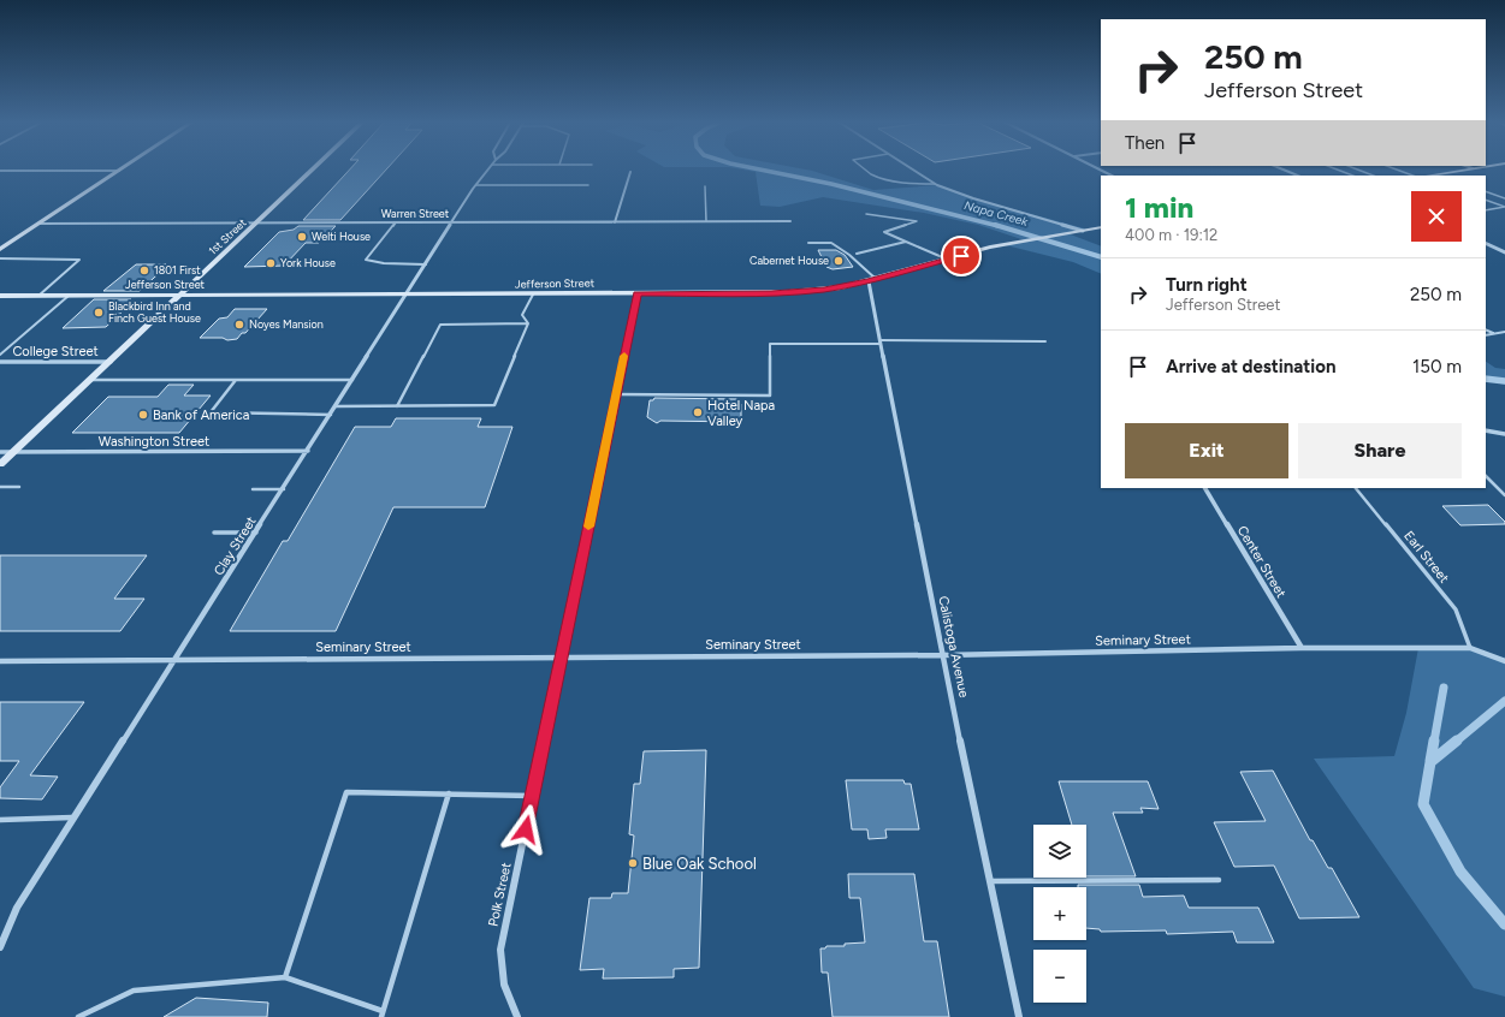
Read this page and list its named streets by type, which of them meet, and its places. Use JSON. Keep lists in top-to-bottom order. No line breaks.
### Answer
{"streets":{"main road":["1st Street","Jefferson Street"],"street":["Warren Street","College Street","Washington Street","Clay Street","Center Street","Seminary Street","Calistoga Avenue","Polk Street"],"lane":["Earl Street"]},"crossings":[["Warren Street","1st Street"],["Warren Street","Clay Street"],["1st Street","Jefferson Street"],["1st Street","College Street"],["1st Street","Washington Street"],["Jefferson Street","Clay Street"],["Jefferson Street","Calistoga Avenue"],["Jefferson Street","Polk Street"],["Washington Street","Clay Street"],["Clay Street","Seminary Street"],["Earl Street","Seminary Street"],["Center Street","Seminary Street"],["Seminary Street","Calistoga Avenue"],["Seminary Street","Polk Street"]],"water":["Napa Creek"],"places":["Welti House","Cabernet House","York House","1801 First","Blackbird Inn and Finch Guest House","Noyes Mansion","Hotel Napa Valley","Bank of America","Blue Oak School"],"page":{"turn":["250 m","Jefferson Street"],"then":"Then","heading":["1 min","400 m · 19:12"],"list":[{"name":"Turn right","note":"Jefferson Street","value":"250 m"},{"name":"Arrive at destination","value":"150 m"}],"buttons":["Exit","Share"],"map_buttons":["+","−"]}}
